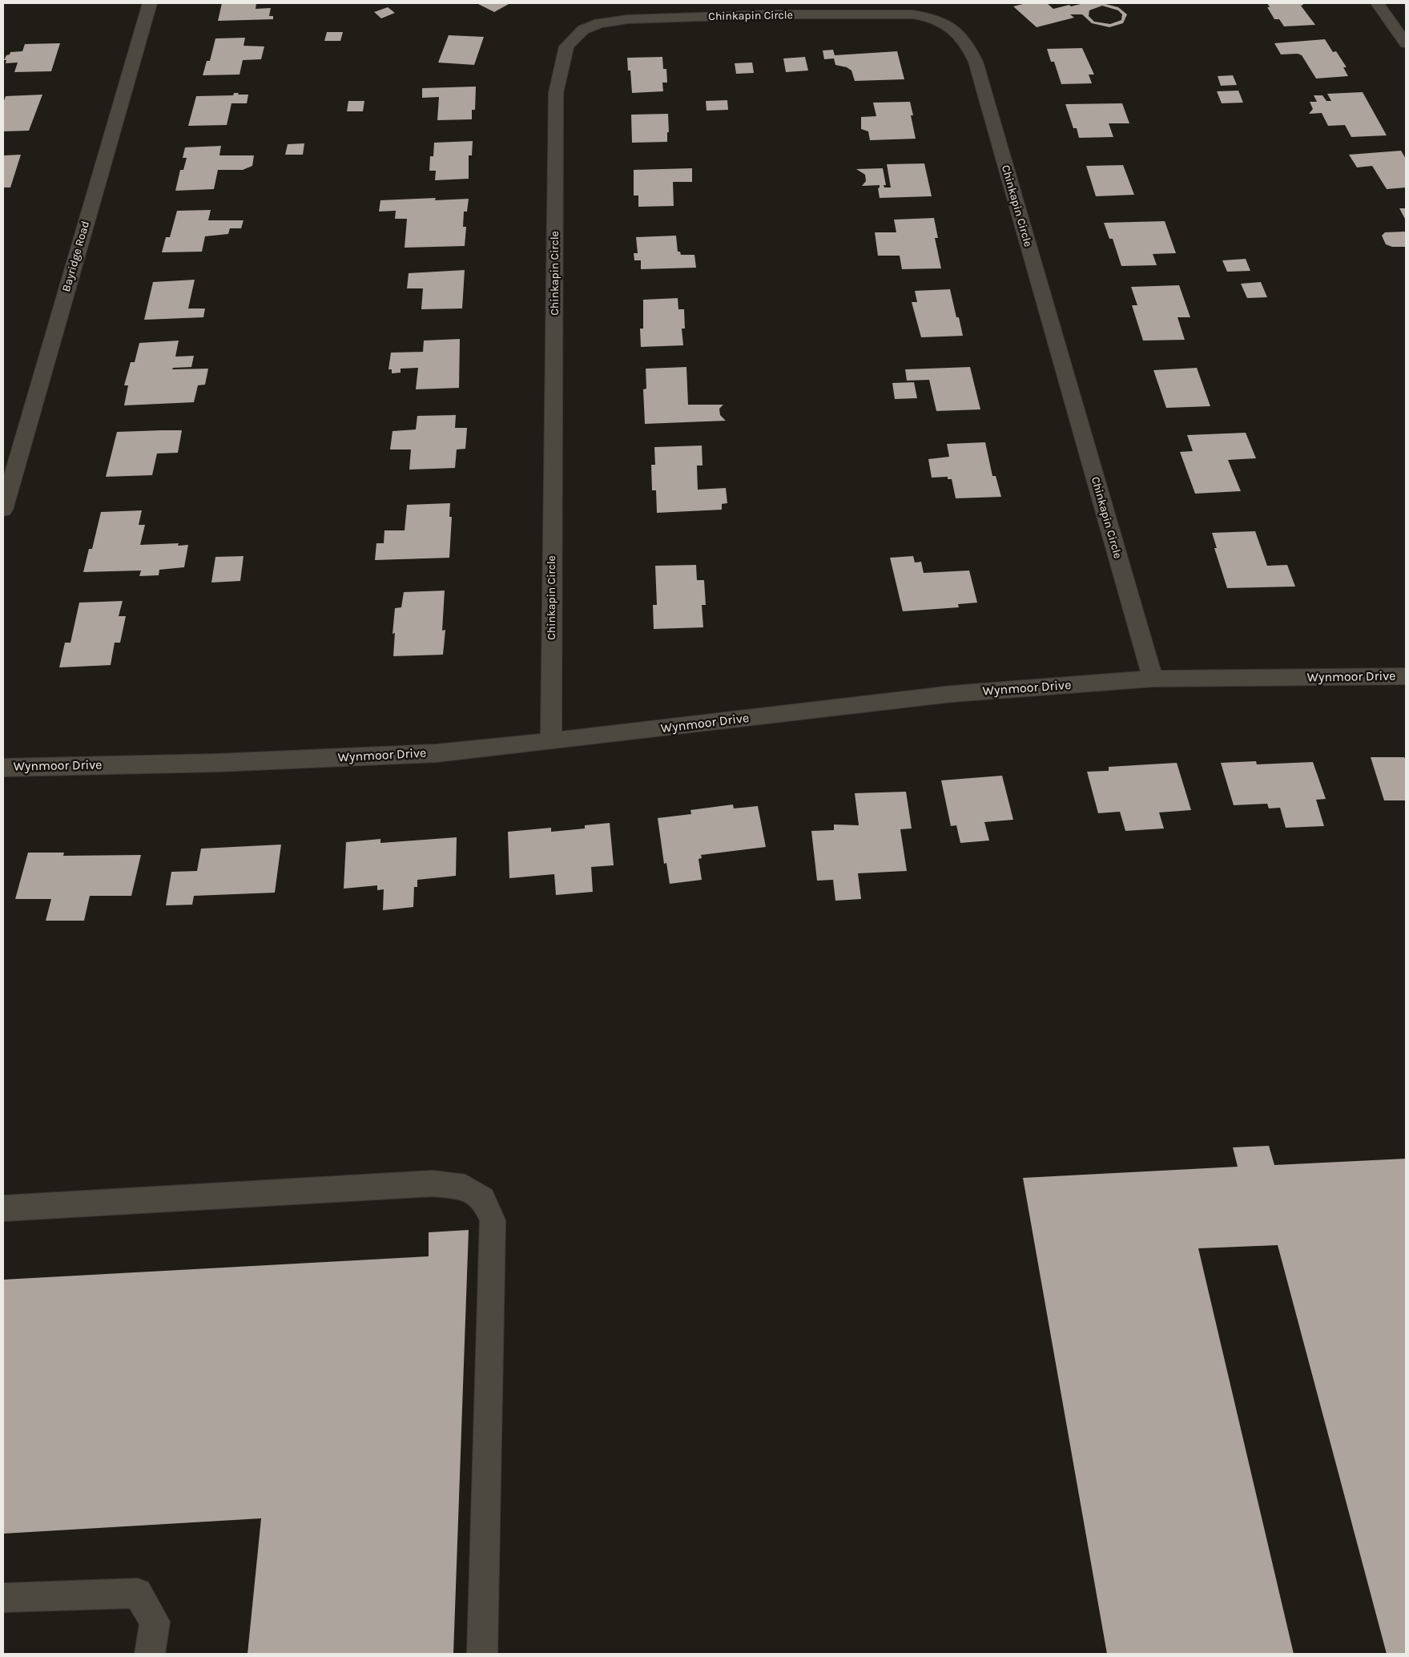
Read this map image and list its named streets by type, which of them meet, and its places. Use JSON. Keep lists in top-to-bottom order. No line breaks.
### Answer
{"streets":{"street":["Chinkapin Circle","Bayridge Road","Wynmoor Drive"]},"crossings":[["Chinkapin Circle","Wynmoor Drive"]]}
